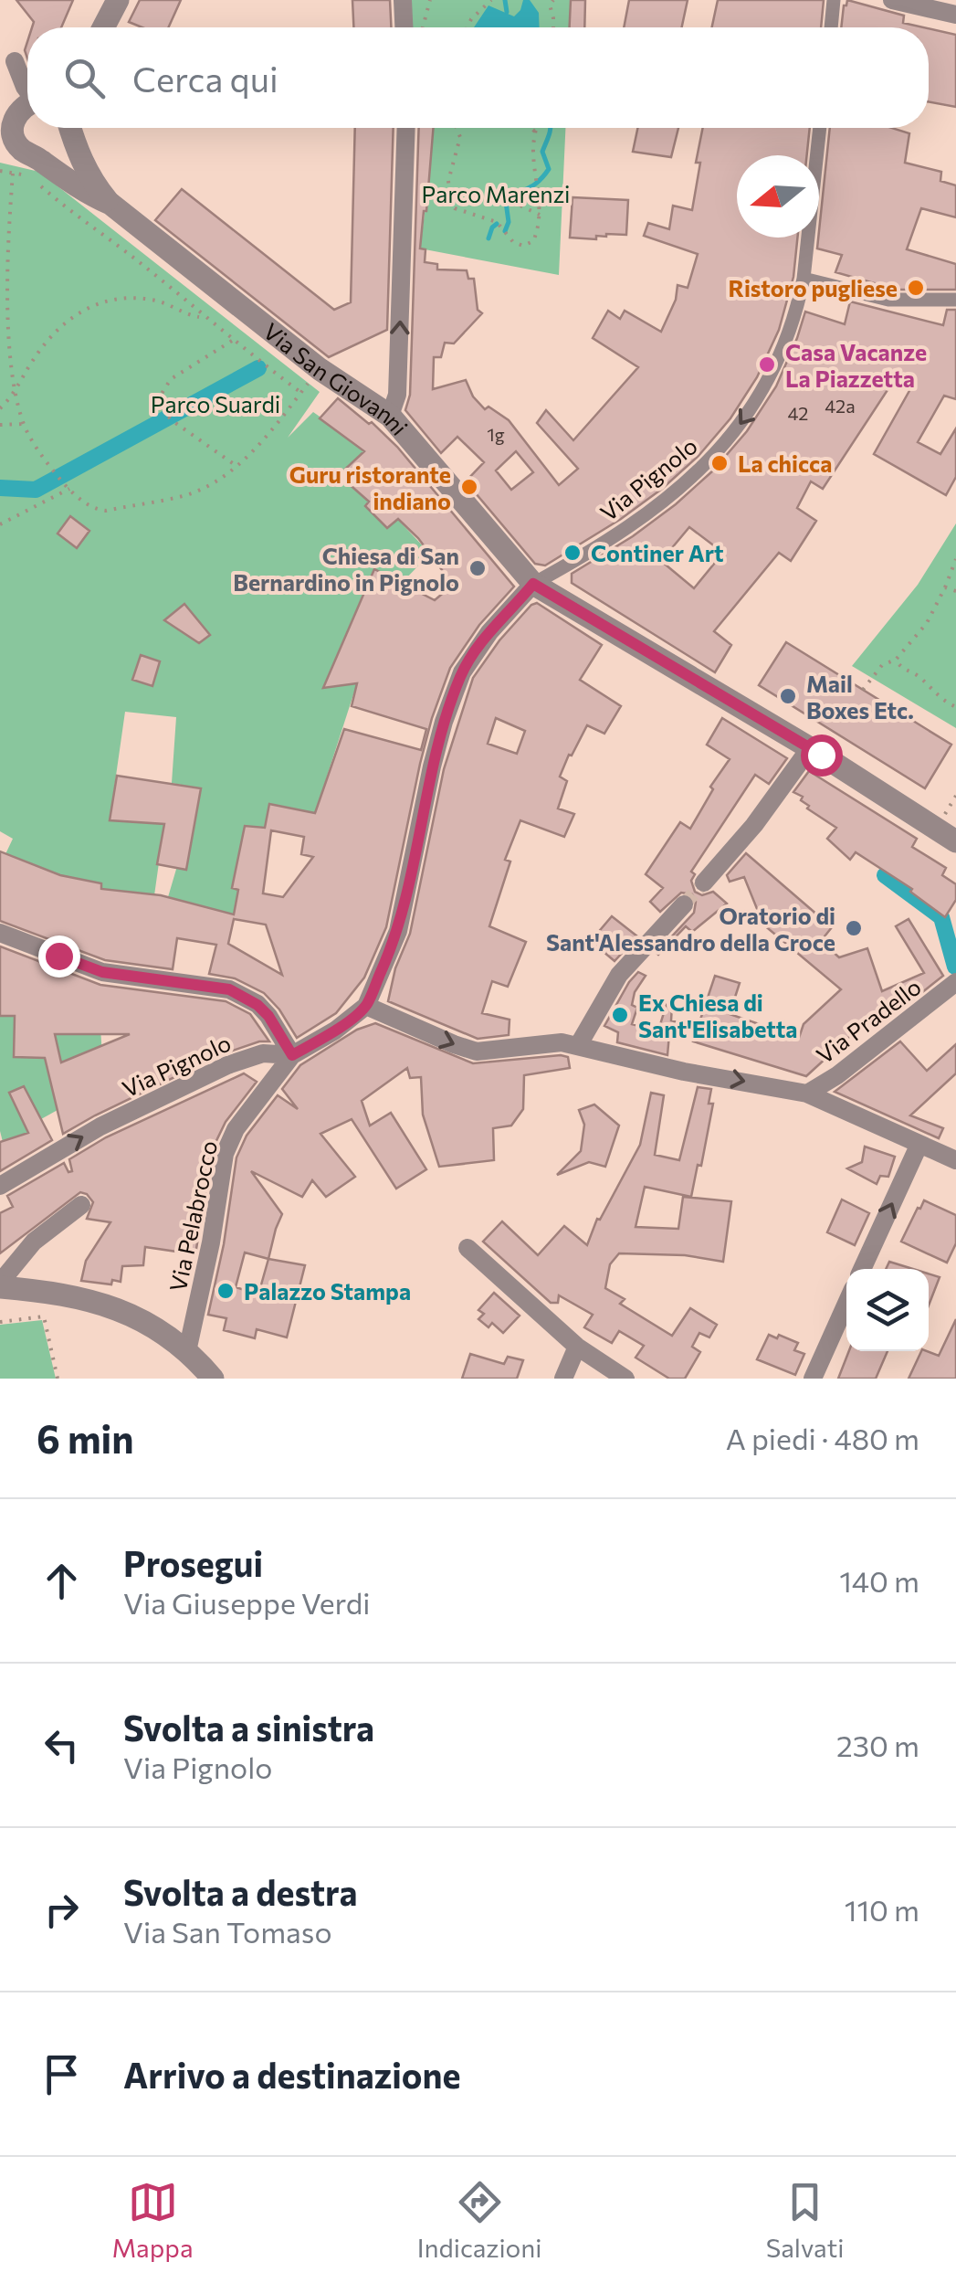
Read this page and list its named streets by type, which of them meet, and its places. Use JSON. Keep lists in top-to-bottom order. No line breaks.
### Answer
{"streets":{"street":["Via San Giovanni","Via Pignolo","Via Pradello","Via Pelabrocco"]},"crossings":[["Via San Giovanni","Via Pignolo"],["Via Pignolo","Via Pelabrocco"]],"parks":["Parco Marenzi","Parco Suardi"],"places":["Ristoro pugliese","Casa Vacanze La Piazzetta","La chicca","Guru ristorante indiano","Continer Art","Chiesa di San Bernardino in Pignolo","Mail Boxes Etc.","Oratorio di Sant'Alessandro della Croce","Ex Chiesa di Sant'Elisabetta","Palazzo Stampa"],"house_numbers":["42a","42","1g"],"north":"left","page":{"search":"Cerca qui","heading":["6 min","A piedi · 480 m"],"list":[["Prosegui","Via Giuseppe Verdi","140 m"],["Svolta a sinistra","Via Pignolo","230 m"],["Svolta a destra","Via San Tomaso","110 m"],"Arrivo a destinazione"],"nav":["Mappa","Indicazioni","Salvati"]}}
